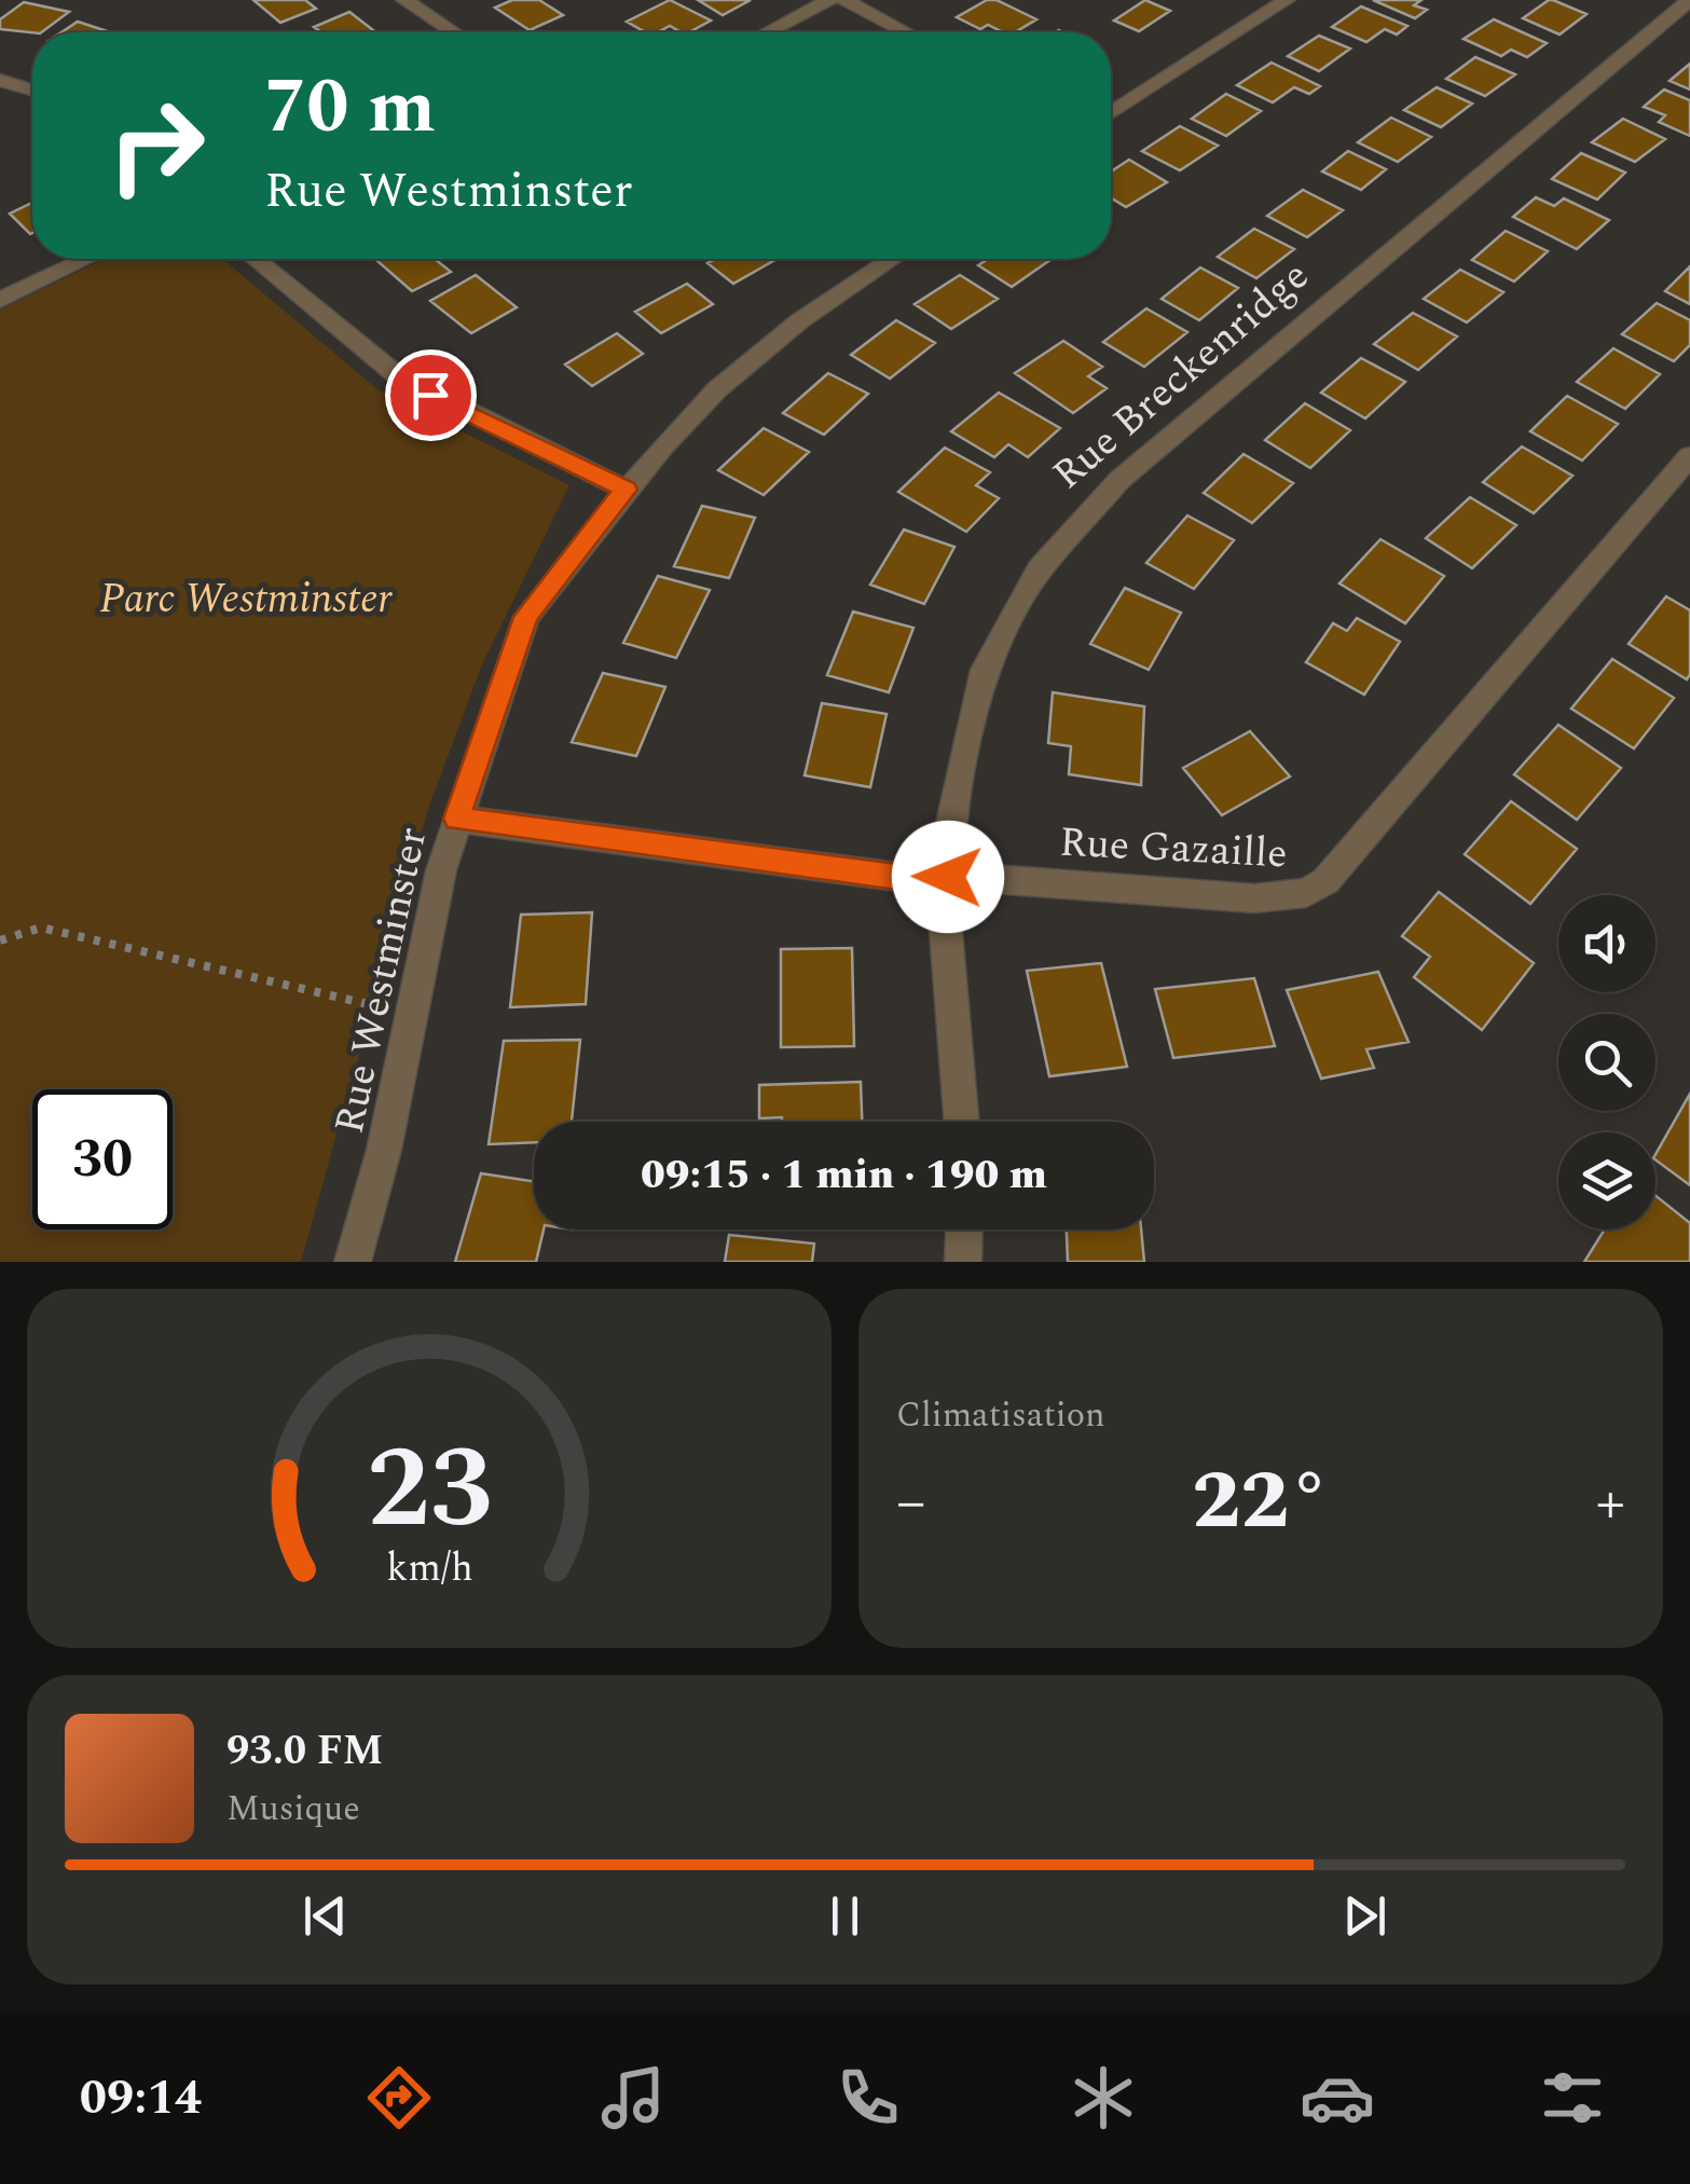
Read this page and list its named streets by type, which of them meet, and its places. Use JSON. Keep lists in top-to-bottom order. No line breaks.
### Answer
{"streets":{"street":["Rue Breckenridge","Rue Gazaille","Rue Westminster"]},"crossings":[["Rue Breckenridge","Rue Gazaille"],["Rue Gazaille","Rue Westminster"]],"parks":["Parc Westminster"],"page":{"turn":["70 m","Rue Westminster"],"limit":"30","trip":"09:15 · 1 min · 190 m","tile":"Climatisation","heat":["−","22°","+"],"song":["93.0 FM","Musique"],"tabs":"09:14","gauge":["23","km/h"]}}
